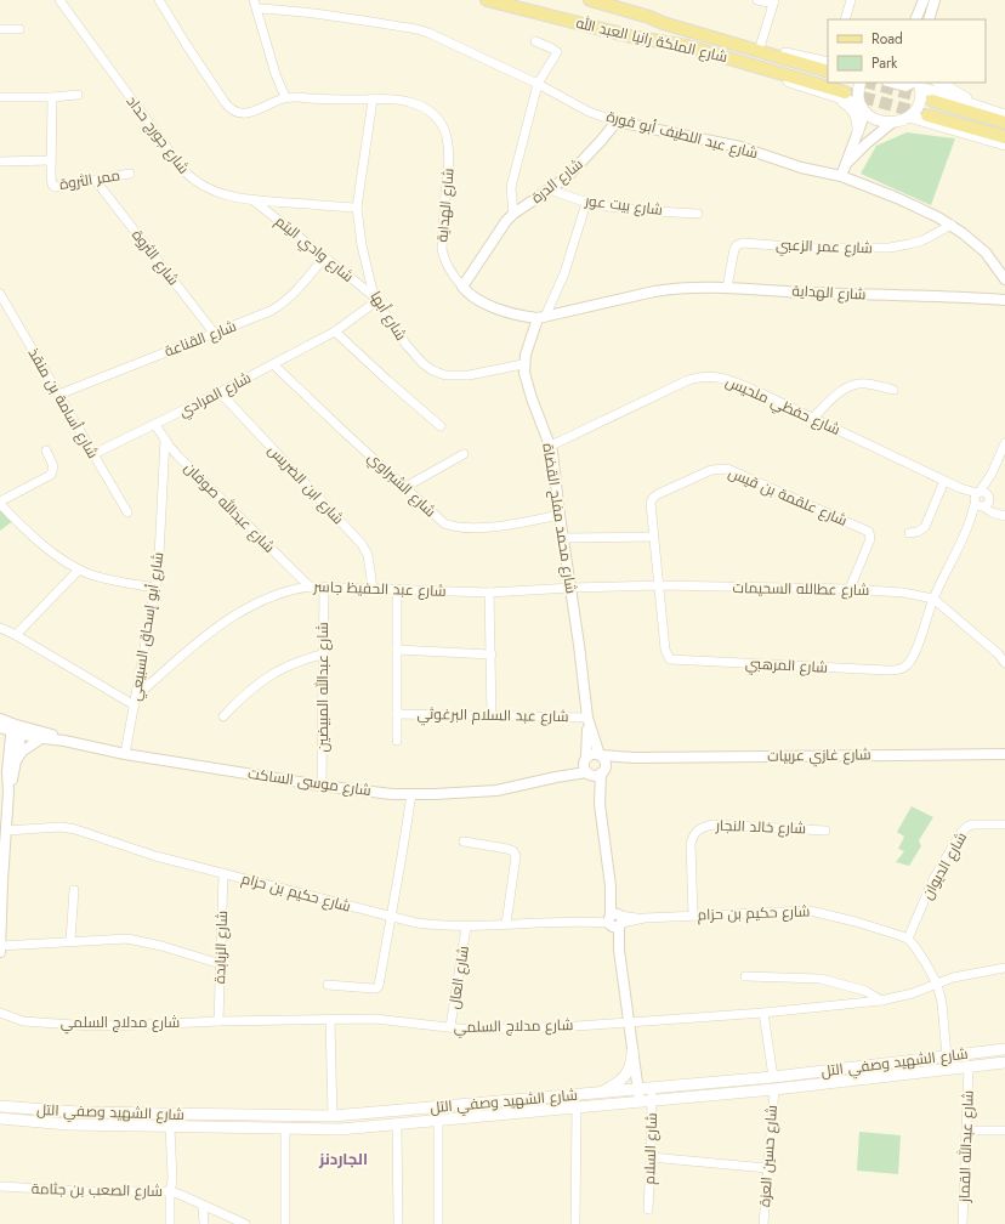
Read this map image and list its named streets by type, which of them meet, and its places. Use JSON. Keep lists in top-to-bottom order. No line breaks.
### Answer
{"streets":{"main road":["شارع الملكة رانيا العبد الله","شارع الشهيد وصفي التل"],"street":["شارع جورج حداد","شارع عبد اللطيف أبو قورة","ممر الثروة","شارع الدرة","شارع الهداية","شارع بيت عور","شارع عمر الزعبي","شارع وادي اليتم","شارع الثروة","شارع أبها","شارع القناعة","شارع المرادي","شارع أسامة بن منقذ","شارع حفظي ملحيس","شارع ابن الضريس","شارع الشبراوي","شارع علقمة بن قيس","شارع عبدالله صوفان","شارع محمد مفلح القضاة","شارع عبد الحفيظ جاسر","شارع عطالله السحيمات","شارع أبو إسحاق السبيعي","شارع المرهبي","شارع عبدالله المبيضين","شارع عبد السلام البرغوثي","شارع غازي عربيات","شارع موسى الساكت","شارع خالد النجار","شارع الديوان","شارع حكيم بن حزام","شارع الزبابدة","شارع العال","شارع مدلاج السلمي","شارع عبدالله القماز","شارع السلام","شارع حسين العزة","شارع الصعب بن جثامة"]},"crossings":[["شارع جورج حداد","شارع وادي اليتم"],["شارع جورج حداد","شارع أبها"],["شارع عبد اللطيف أبو قورة","شارع الدرة"],["شارع عبد اللطيف أبو قورة","شارع عمر الزعبي"],["ممر الثروة","شارع الثروة"],["شارع الدرة","شارع الهداية"],["شارع الدرة","شارع بيت عور"],["شارع الهداية","شارع عمر الزعبي"],["شارع الهداية","شارع أبها"],["شارع الهداية","شارع محمد مفلح القضاة"],["شارع وادي اليتم","شارع أبها"],["شارع وادي اليتم","شارع القناعة"],["شارع وادي اليتم","شارع المرادي"],["شارع الثروة","شارع القناعة"],["شارع أبها","شارع المرادي"],["شارع أبها","شارع محمد مفلح القضاة"],["شارع القناعة","شارع أسامة بن منقذ"],["شارع المرادي","شارع أسامة بن منقذ"],["شارع المرادي","شارع ابن الضريس"],["شارع المرادي","شارع الشبراوي"],["شارع المرادي","شارع عبدالله صوفان"],["شارع حفظي ملحيس","شارع محمد مفلح القضاة"],["شارع ابن الضريس","شارع عبد الحفيظ جاسر"],["شارع الشبراوي","شارع محمد مفلح القضاة"],["شارع علقمة بن قيس","شارع عطالله السحيمات"],["شارع علقمة بن قيس","شارع المرهبي"],["شارع عبدالله صوفان","شارع عبد الحفيظ جاسر"],["شارع عبدالله صوفان","شارع أبو إسحاق السبيعي"],["شارع محمد مفلح القضاة","شارع عبد الحفيظ جاسر"],["شارع محمد مفلح القضاة","شارع عطالله السحيمات"],["شارع محمد مفلح القضاة","شارع عبد السلام البرغوثي"],["شارع محمد مفلح القضاة","شارع غازي عربيات"],["شارع محمد مفلح القضاة","شارع موسى الساكت"],["شارع عبد الحفيظ جاسر","شارع عطالله السحيمات"],["شارع عبد الحفيظ جاسر","شارع أبو إسحاق السبيعي"],["شارع عبد الحفيظ جاسر","شارع عبدالله المبيضين"],["شارع عبد الحفيظ جاسر","شارع عبد السلام البرغوثي"],["شارع عطالله السحيمات","شارع المرهبي"],["شارع أبو إسحاق السبيعي","شارع موسى الساكت"],["شارع عبدالله المبيضين","شارع موسى الساكت"],["شارع غازي عربيات","شارع موسى الساكت"],["شارع خالد النجار","شارع حكيم بن حزام"],["شارع الديوان","شارع حكيم بن حزام"],["شارع حكيم بن حزام","شارع الزبابدة"],["شارع حكيم بن حزام","شارع العال"],["شارع الزبابدة","شارع مدلاج السلمي"],["شارع العال","شارع مدلاج السلمي"],["شارع الشهيد وصفي التل","شارع عبدالله القماز"],["شارع الشهيد وصفي التل","شارع السلام"],["شارع الشهيد وصفي التل","شارع حسين العزة"]],"districts":["الجاردنز"],"legend":["Road","Park"]}
